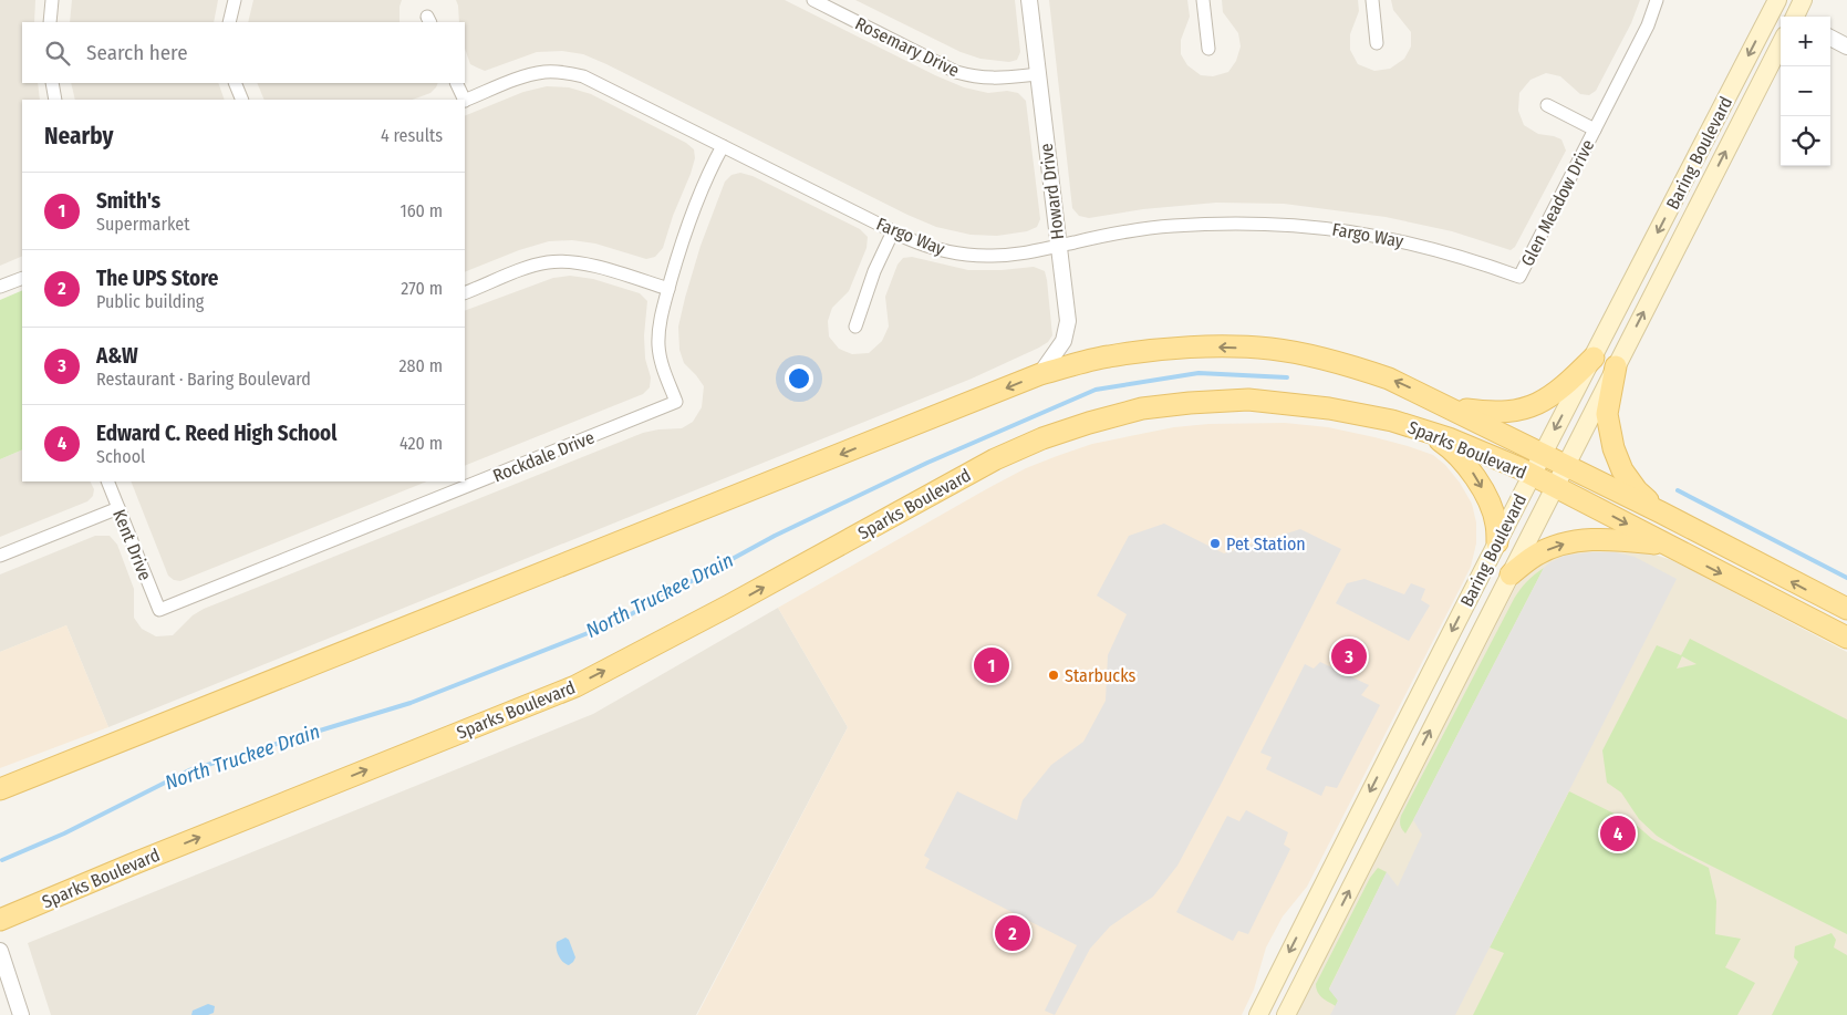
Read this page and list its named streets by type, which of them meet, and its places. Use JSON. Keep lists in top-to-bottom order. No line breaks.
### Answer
{"streets":{"main road":["Baring Boulevard","Sparks Boulevard"],"street":["Rosemary Drive","Howard Drive","Glen Meadow Drive","Fargo Way","Rockdale Drive","Kent Drive"]},"crossings":[["Rosemary Drive","Howard Drive"],["Baring Boulevard","Sparks Boulevard"],["Howard Drive","Fargo Way"],["Howard Drive","Sparks Boulevard"],["Glen Meadow Drive","Fargo Way"],["Fargo Way","Rockdale Drive"],["Rockdale Drive","Kent Drive"]],"water":["North Truckee Drain"],"places":["Pet Station","Starbucks"],"page":{"map_buttons":["+","−"],"search":"Search here","heading":["Nearby","4 results"],"list":[{"mark":"1","name":"Smith's","note":"Supermarket","value":"160 m"},{"mark":"2","name":"The UPS Store","note":"Public building","value":"270 m"},{"mark":"3","name":"A&W","note":"Restaurant · Baring Boulevard","value":"280 m"},{"mark":"4","name":"Edward C. Reed High School","note":"School","value":"420 m"}],"pins":["3","1","4","2"]}}
